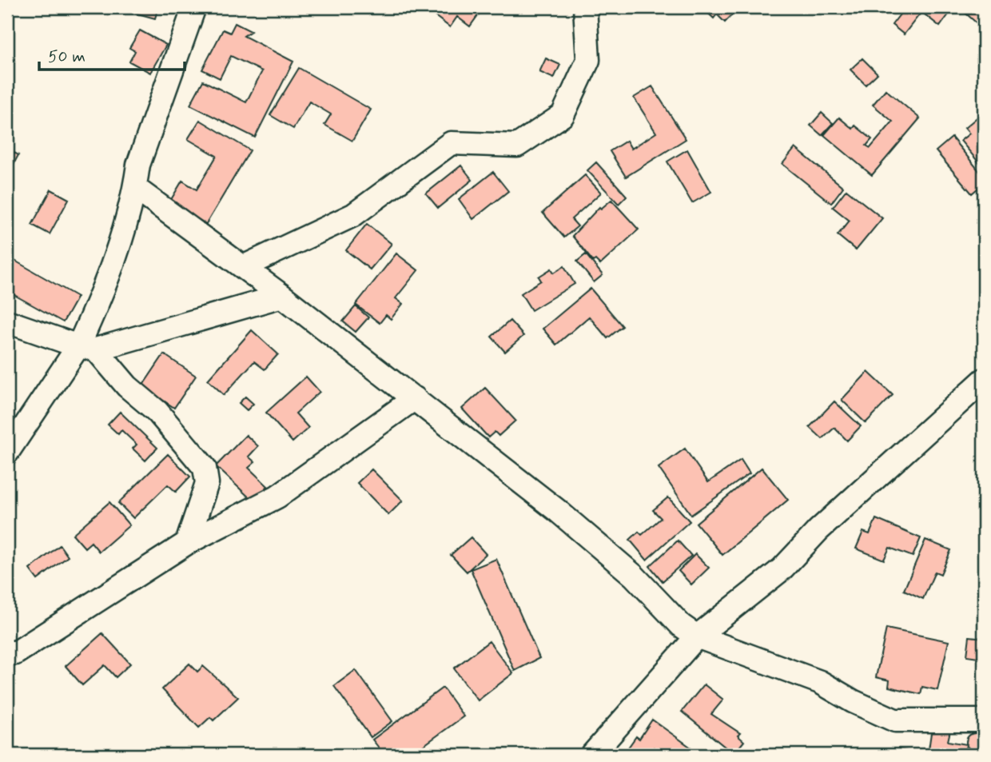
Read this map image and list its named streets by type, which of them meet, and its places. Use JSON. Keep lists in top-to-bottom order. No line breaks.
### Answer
{"scale_bar":"50 m"}
